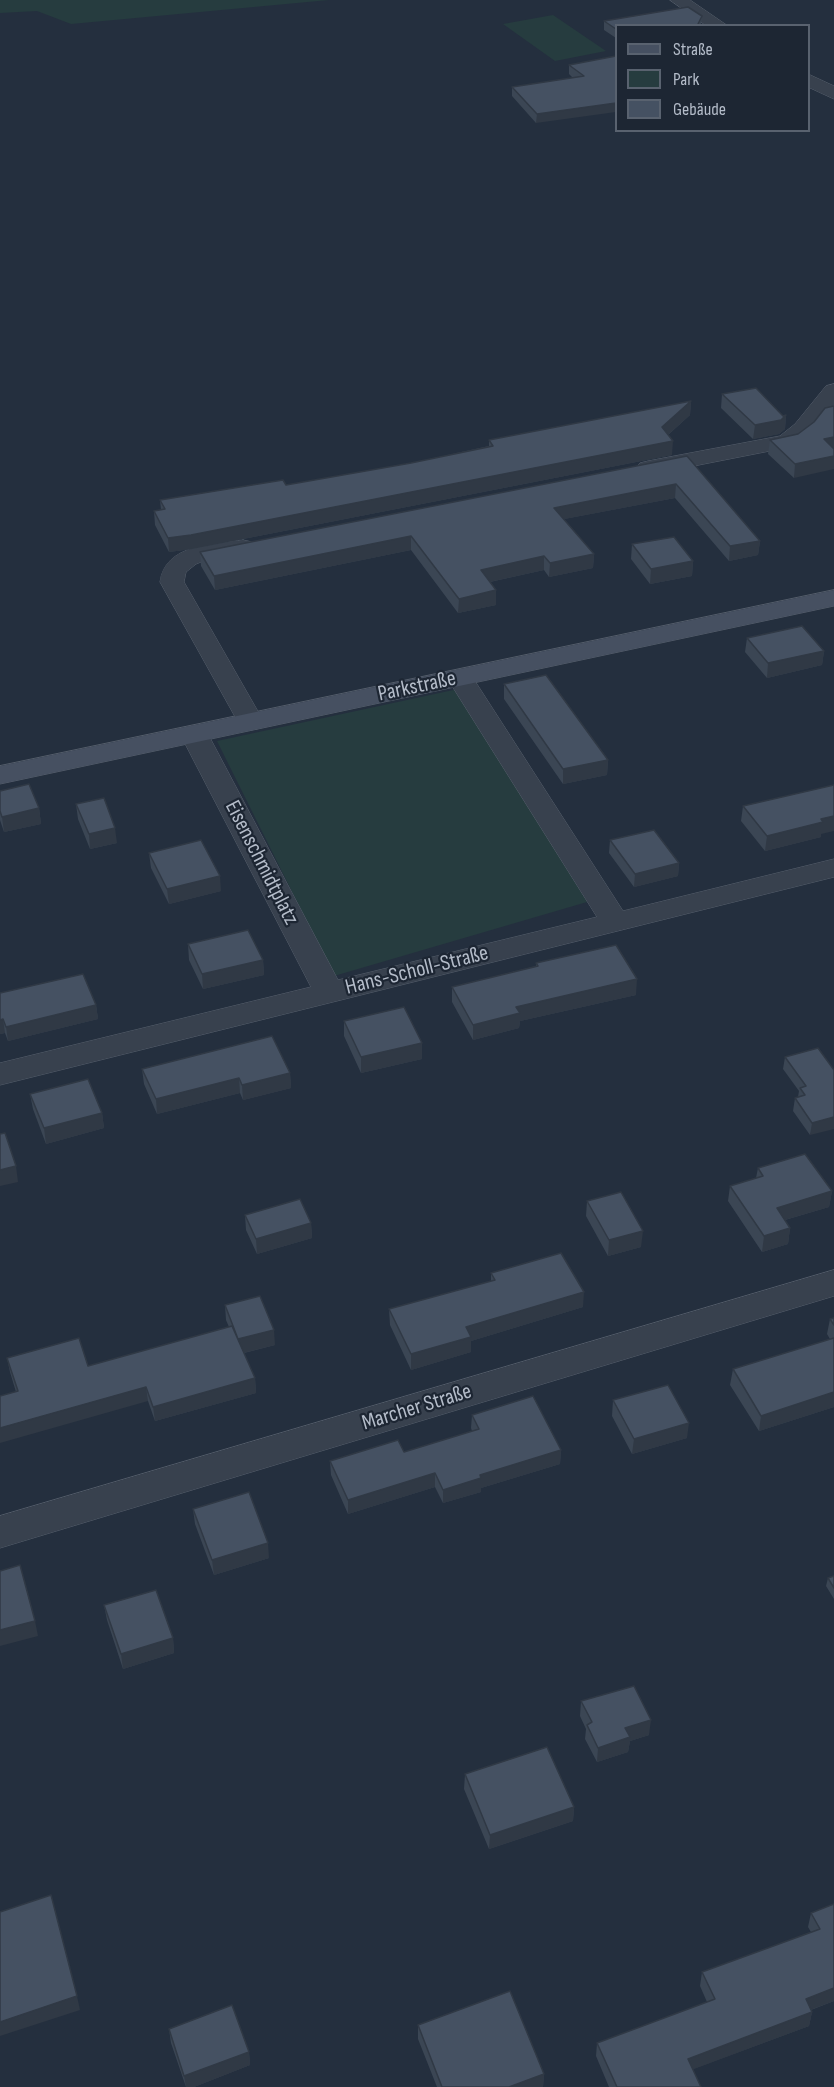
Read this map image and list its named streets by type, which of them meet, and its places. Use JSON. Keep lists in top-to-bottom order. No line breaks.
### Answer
{"streets":{"street":["Parkstraße","Eisenschmidtplatz","Hans-Scholl-Straße","Marcher Straße"]},"crossings":[["Parkstraße","Eisenschmidtplatz"],["Eisenschmidtplatz","Hans-Scholl-Straße"]],"legend":["Straße","Park","Gebäude"]}
